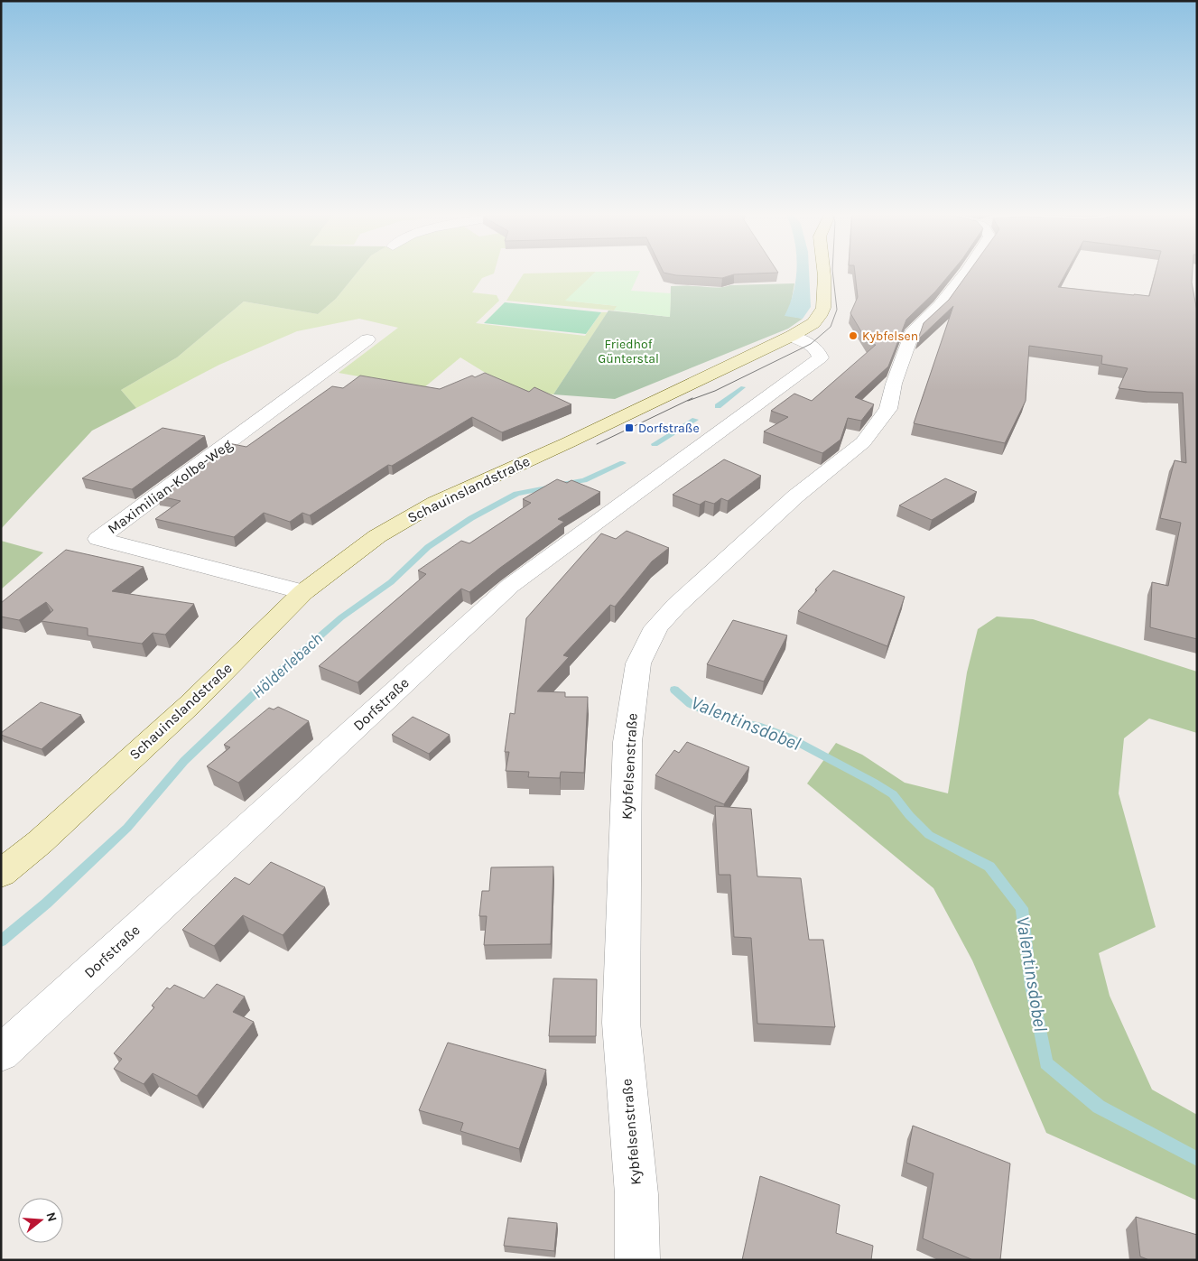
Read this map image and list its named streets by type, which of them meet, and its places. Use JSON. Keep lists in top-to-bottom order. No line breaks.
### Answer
{"streets":{"main road":["Schauinslandstraße"],"street":["Maximilian-Kolbe-Weg","Dorfstraße","Kybfelsenstraße"]},"crossings":[["Maximilian-Kolbe-Weg","Schauinslandstraße"],["Schauinslandstraße","Dorfstraße"]],"water":["Hölderlebach","Valentinsdobel"],"parks":["Friedhof Günterstal"],"places":{"other":["Kybfelsen"],"transit":["Dorfstraße"]},"north":"right"}
